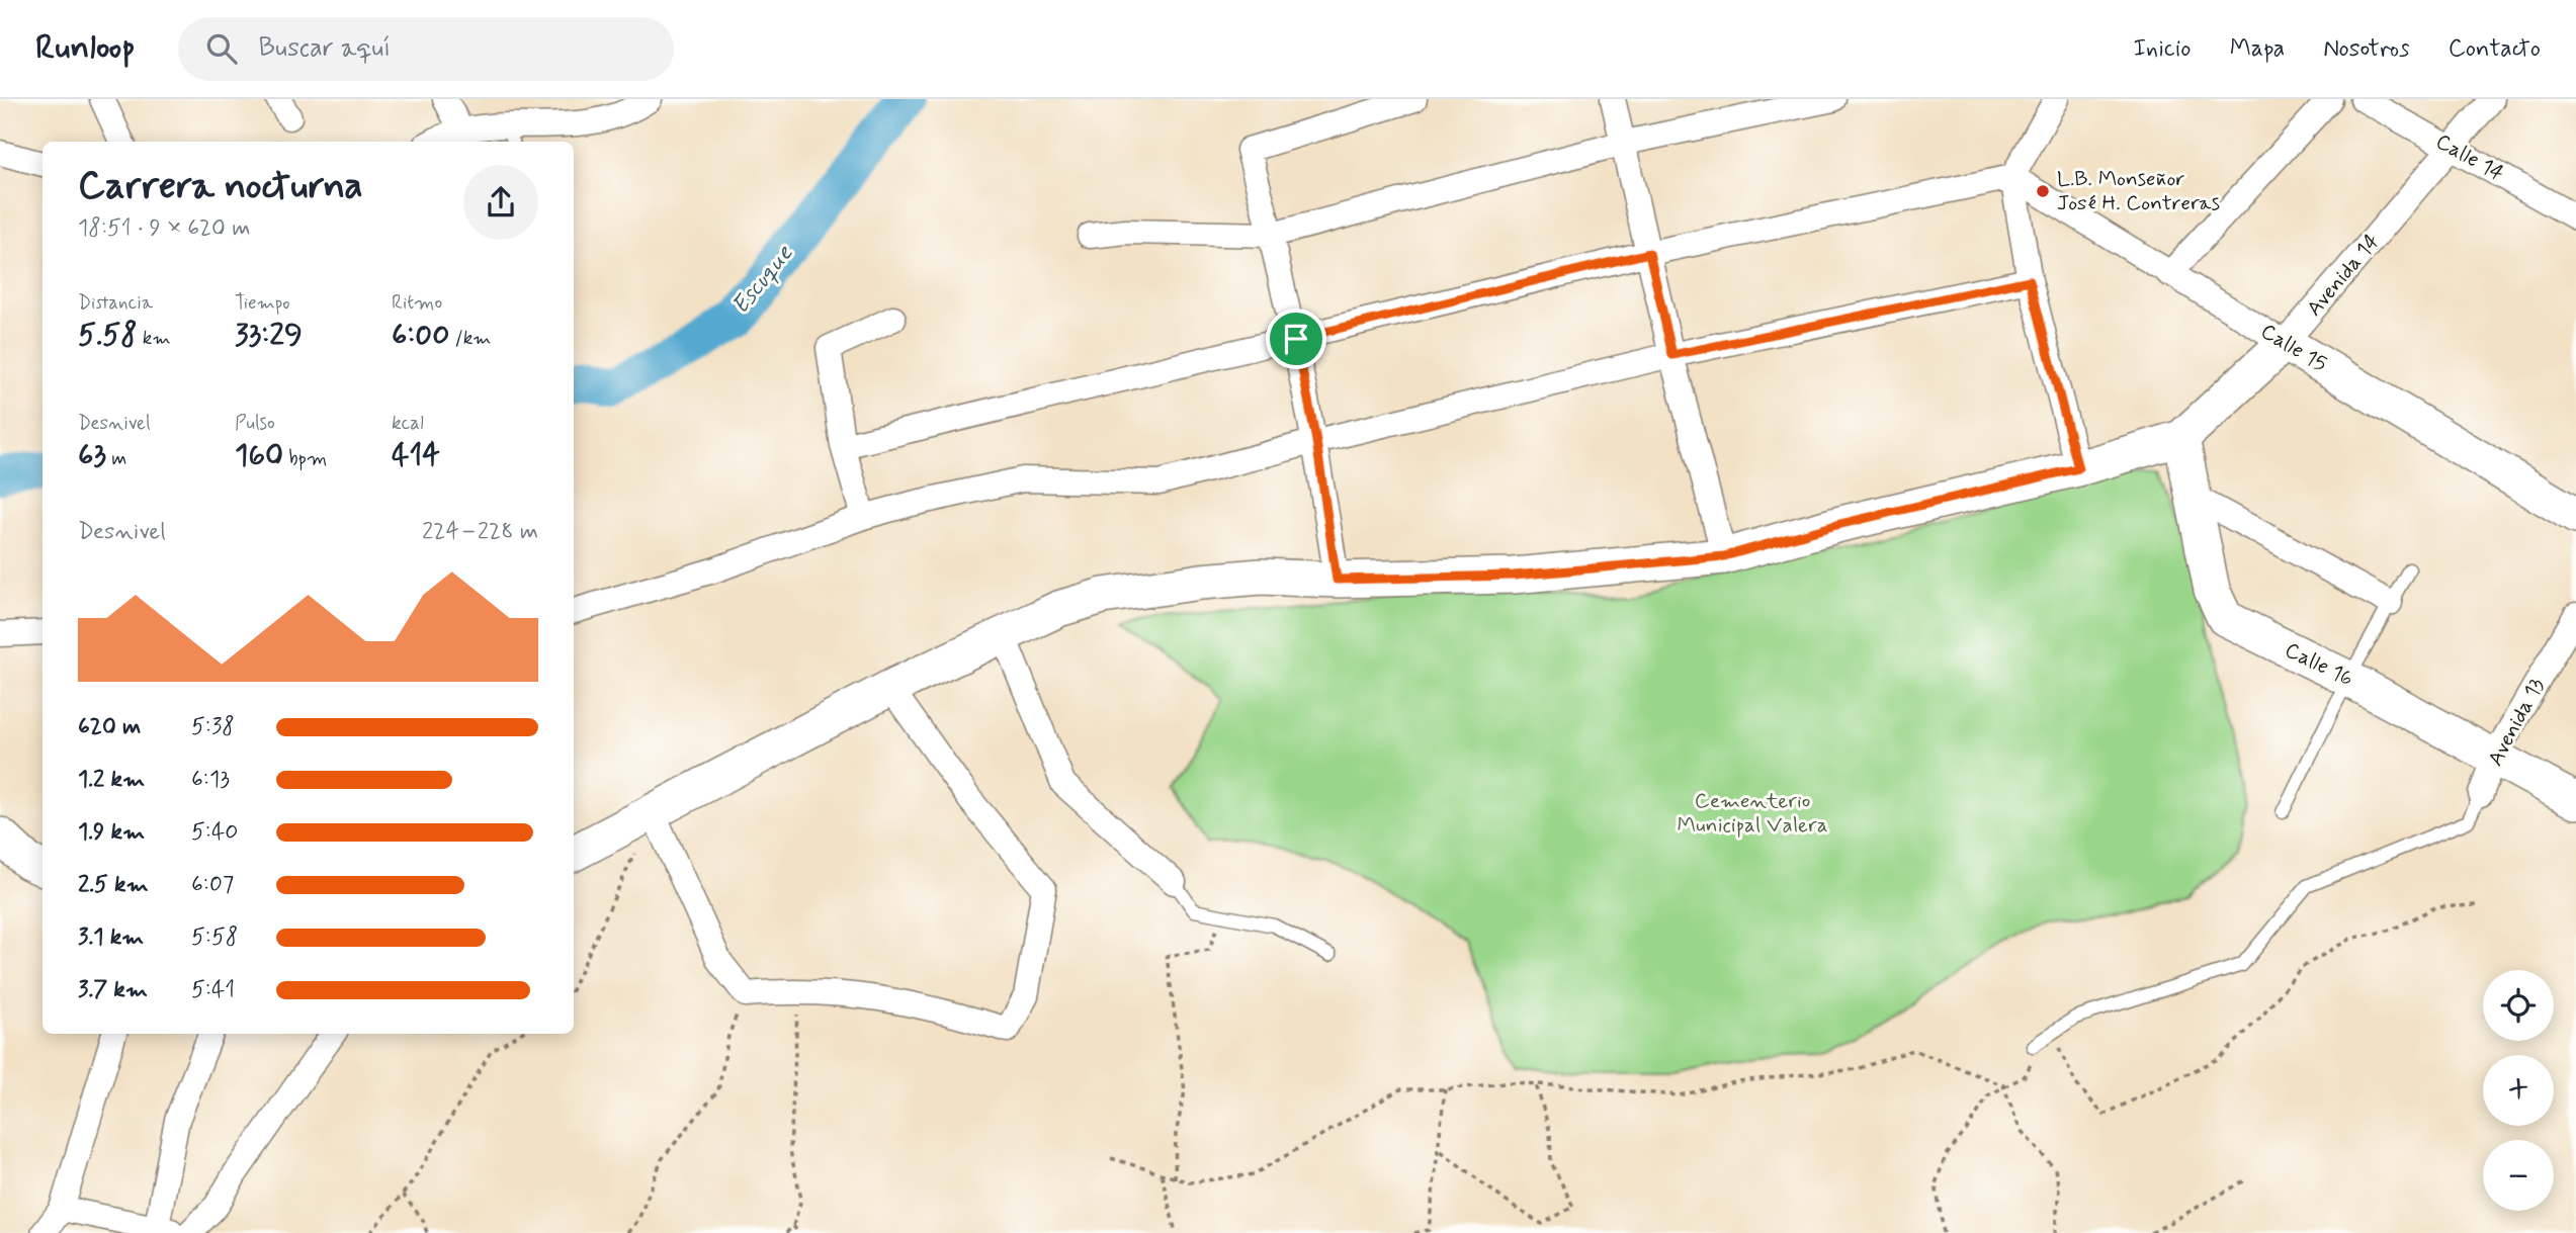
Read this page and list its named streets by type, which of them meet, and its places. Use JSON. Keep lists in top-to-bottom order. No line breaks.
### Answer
{"streets":{"main road":["Avenida 14","Calle 15","Calle 16"],"street":["Calle 14","Avenida 13"]},"crossings":[["Calle 14","Avenida 14"],["Avenida 14","Calle 15"],["Avenida 14","Calle 16"],["Calle 16","Avenida 13"]],"water":["Escuque"],"parks":["Cementerio Municipal Valera"],"places":["L.B. Monseñor José H. Contreras"],"page":{"header":"Runloop","search":"Buscar aquí","nav":["Inicio","Mapa","Nosotros","Contacto"],"heading":["Carrera nocturna","18:51 · 9 × 620 m"],"stats":[["Distancia","5.58 km"],["Tiempo","33:29"],["Ritmo","6:00 /km"],["Desnivel","63 m"],["Pulso","160 bpm"],["kcal","414"]],"chart":["Desnivel","224–228 m"],"list":[{"name":"620 m","note":"5:38"},{"name":"1.2 km","note":"6:13"},{"name":"1.9 km","note":"5:40"},{"name":"2.5 km","note":"6:07"},{"name":"3.1 km","note":"5:58"},{"name":"3.7 km","note":"5:41"}],"map_buttons":["+","−"]}}
